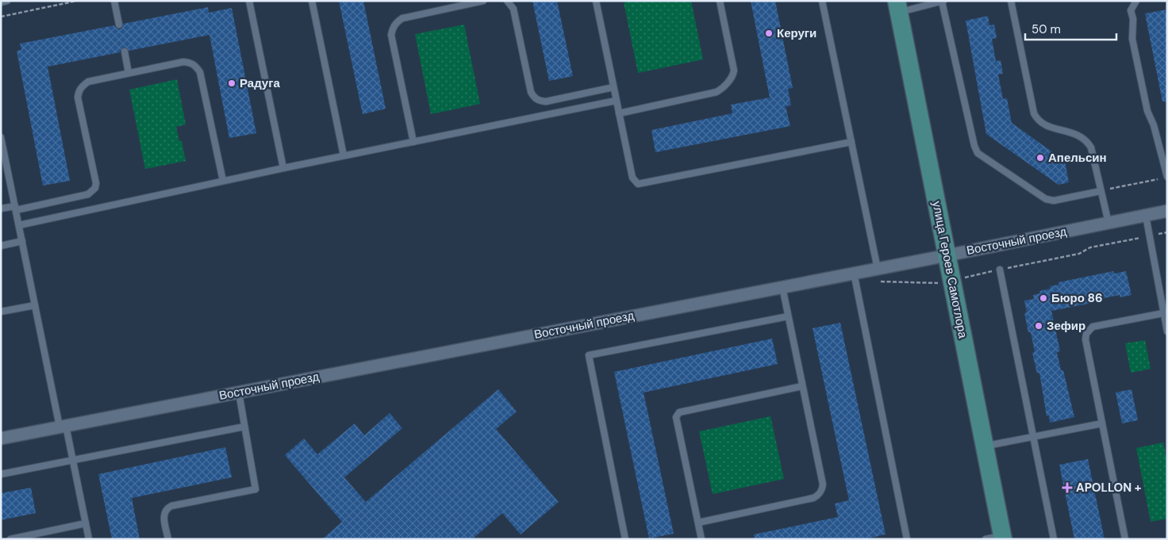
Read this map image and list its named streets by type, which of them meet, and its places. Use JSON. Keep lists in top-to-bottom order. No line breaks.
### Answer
{"streets":{"main road":["улица Героев Самотлора"],"street":["Восточный проезд"]},"crossings":[["Восточный проезд","улица Героев Самотлора"]],"places":{"other":["Керуги","Радуга","Апельсин","Бюро 86","Зефир"],"health":["APOLLON +"]},"scale_bar":"50 m"}
